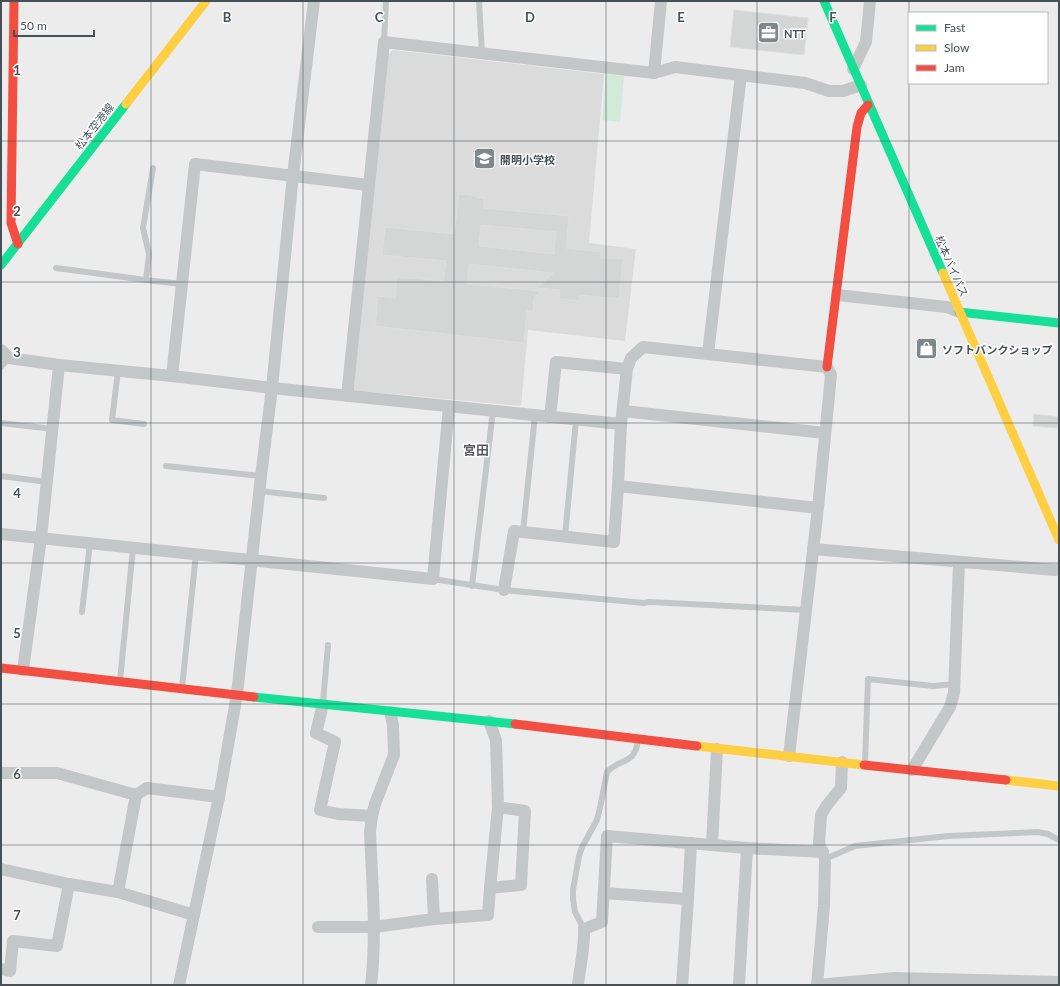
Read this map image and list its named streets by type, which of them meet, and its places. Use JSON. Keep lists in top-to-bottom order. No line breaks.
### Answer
{"streets":{"main road":["松本空港線","松本バイパス"]},"districts":["宮田"],"places":{"office":["NTT"],"school or university":["開明小学校"],"shop":["ソフトバンクショップ"]},"legend":["Fast","Slow","Jam"],"scale_bar":"50 m","grid":{"columns":["B","C","D","E","F"],"rows":["1","2","3","4","5","6","7"]}}
